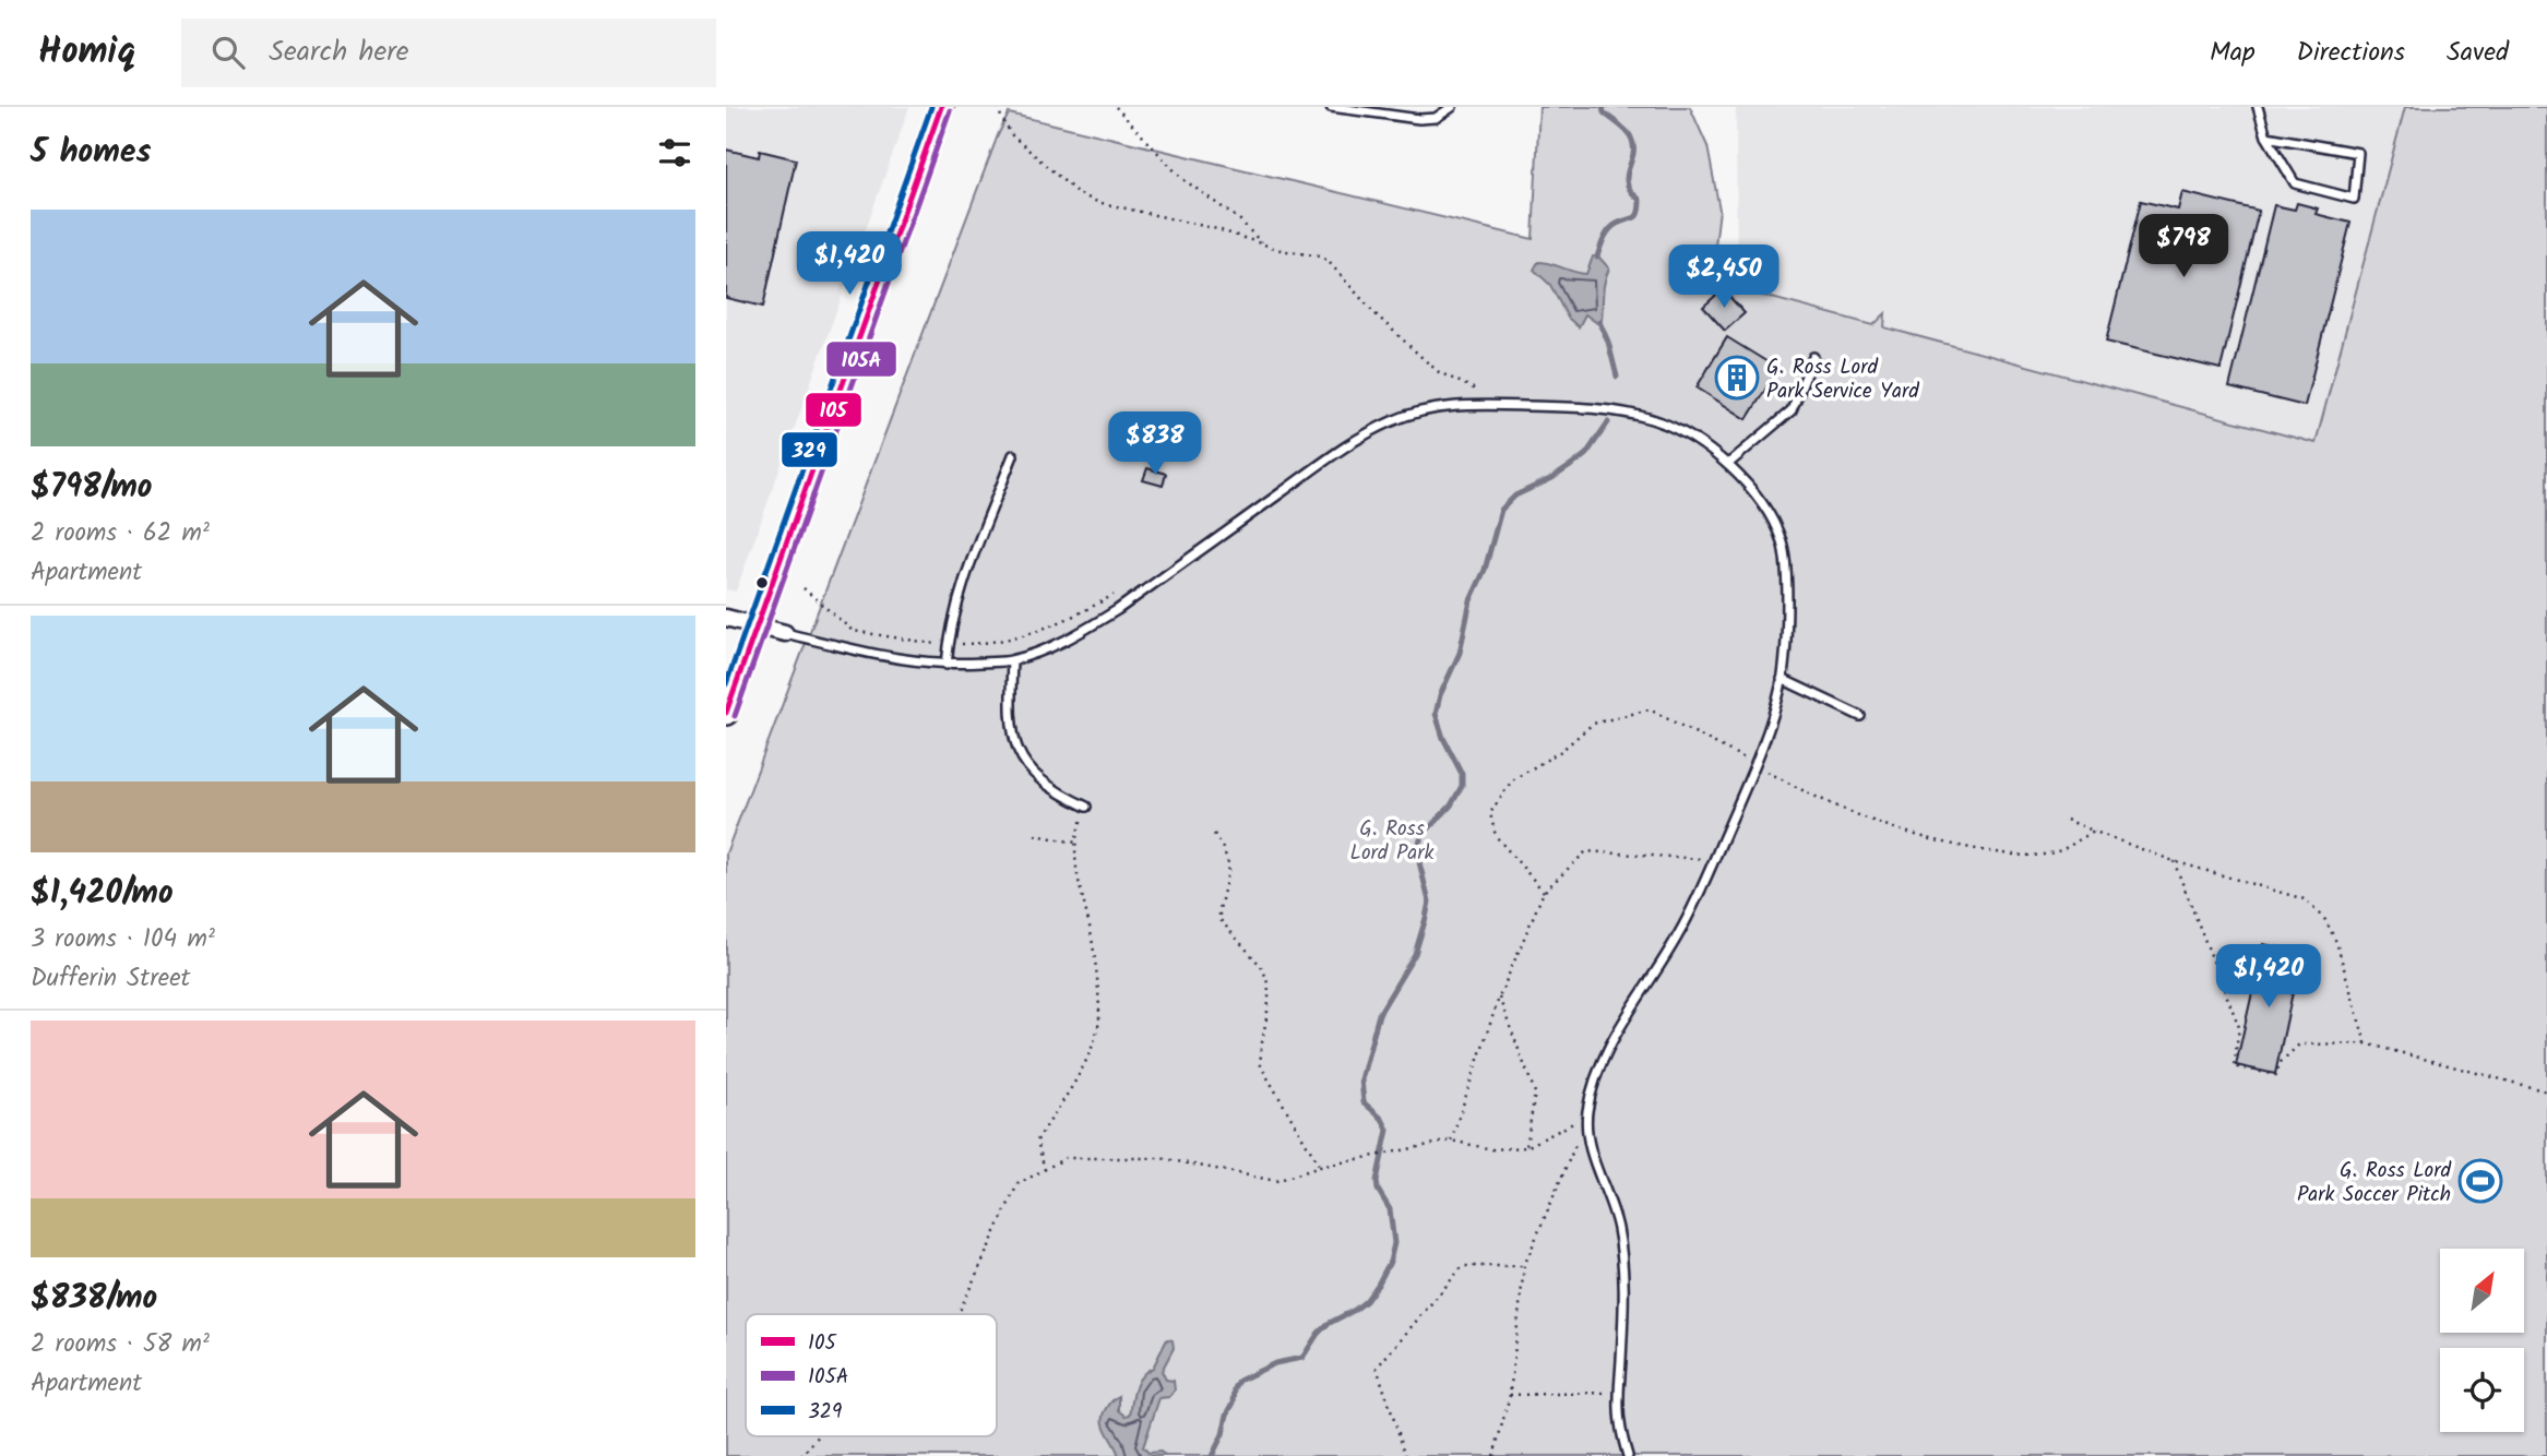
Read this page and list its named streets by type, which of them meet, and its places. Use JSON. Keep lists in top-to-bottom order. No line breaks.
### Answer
{"parks":["G. Ross Lord Park"],"places":{"building":["G. Ross Lord Park Service Yard"],"sports":["G. Ross Lord Park Soccer Pitch"]},"lines":["transit line 105","transit line 329","transit line 105A"],"legend":["105","105A","329"],"north":"top right","page":{"header":"Homiq","search":"Search here","nav":["Map","Directions","Saved"],"heading":"5 homes","list":[{"name":"$798/mo","note":"2 rooms · 62 m² · Apartment"},{"name":"$1,420/mo","note":"3 rooms · 104 m² · Dufferin Street"},{"name":"$838/mo","note":"2 rooms · 58 m² · Apartment"}],"price":["$798","$1,420","$2,450","$838","$1,420"]}}
